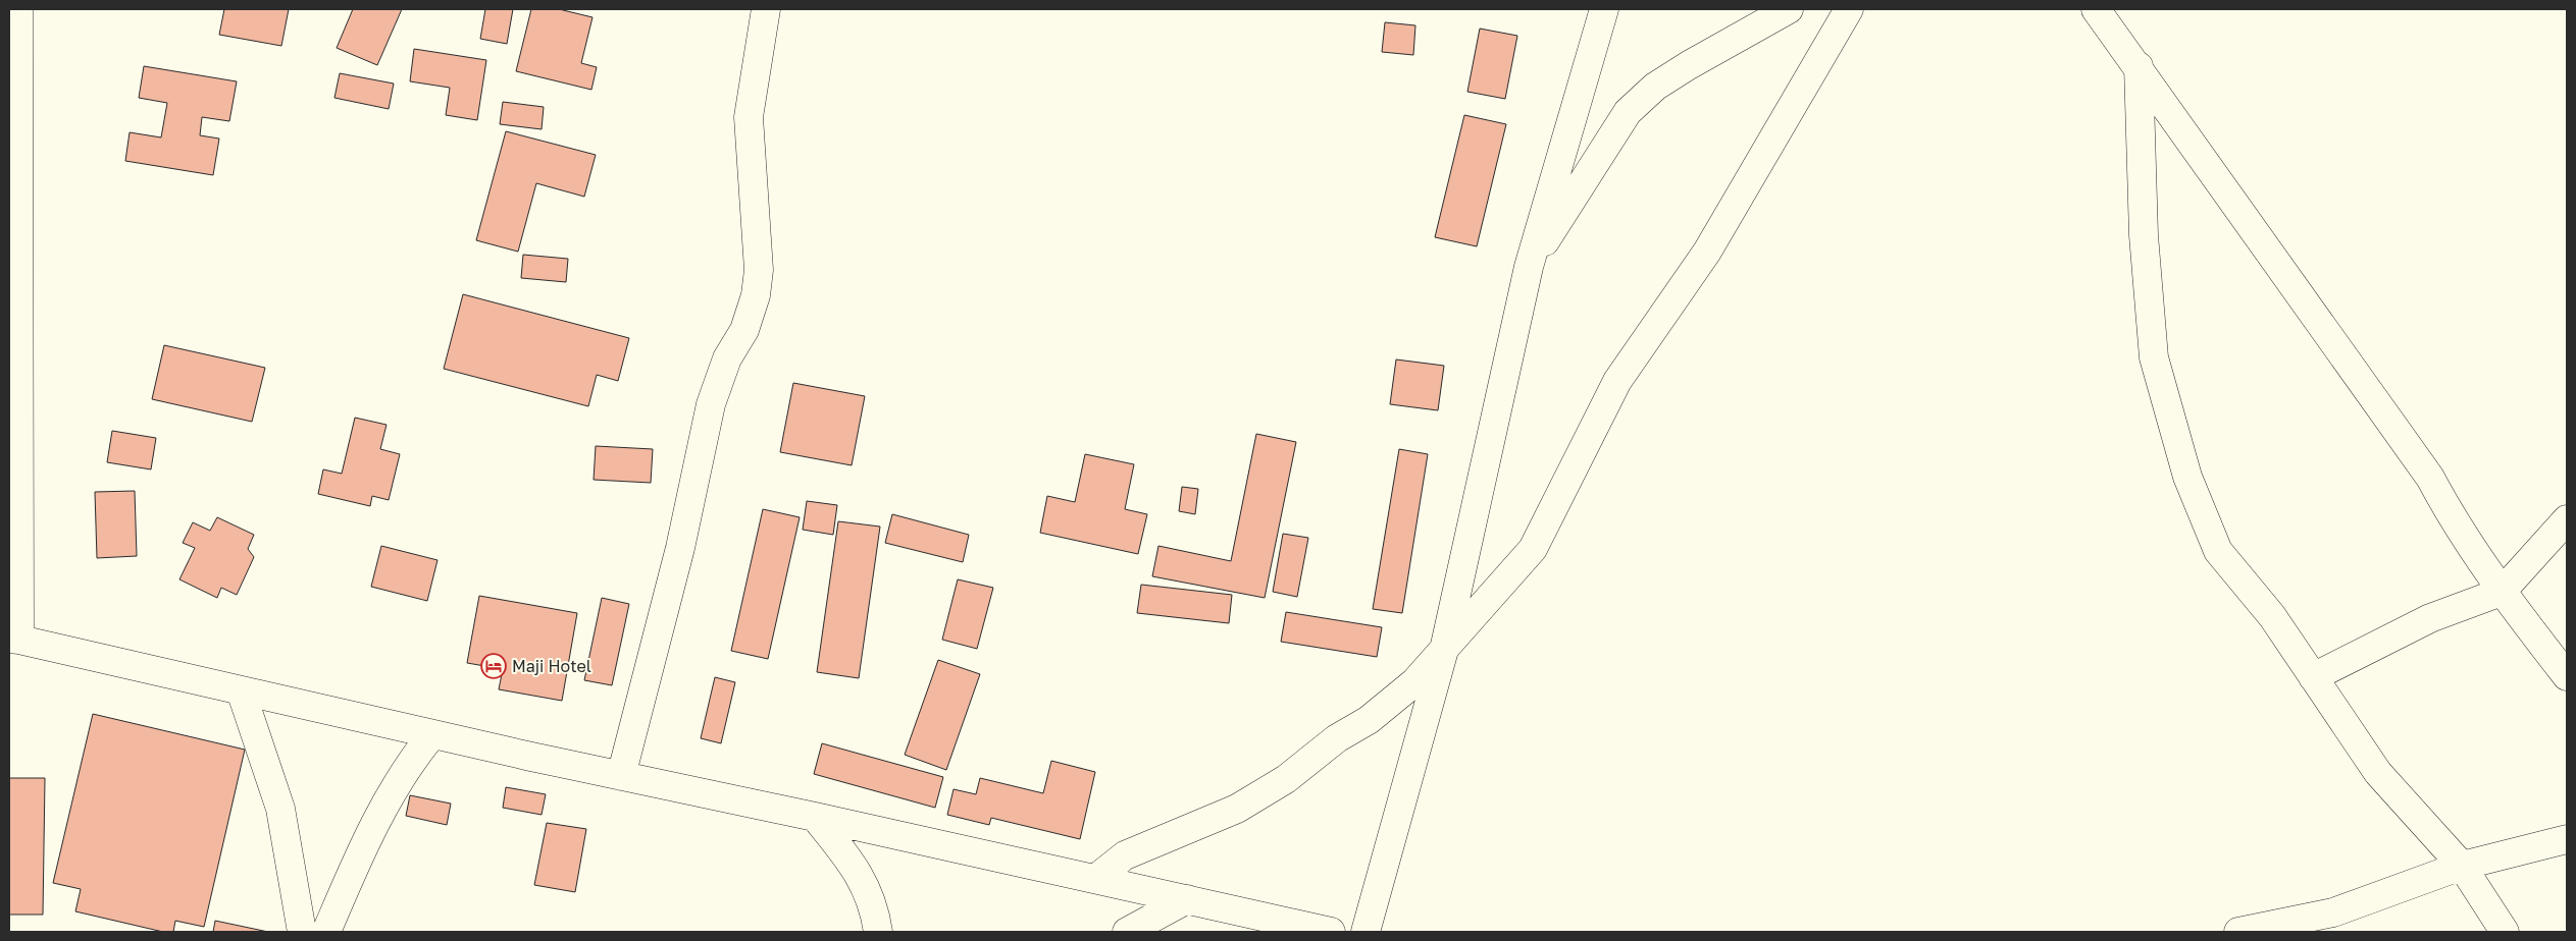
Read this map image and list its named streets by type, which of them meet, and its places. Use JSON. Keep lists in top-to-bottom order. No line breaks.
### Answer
{"places":{"hotel":["Maji Hotel"]}}
